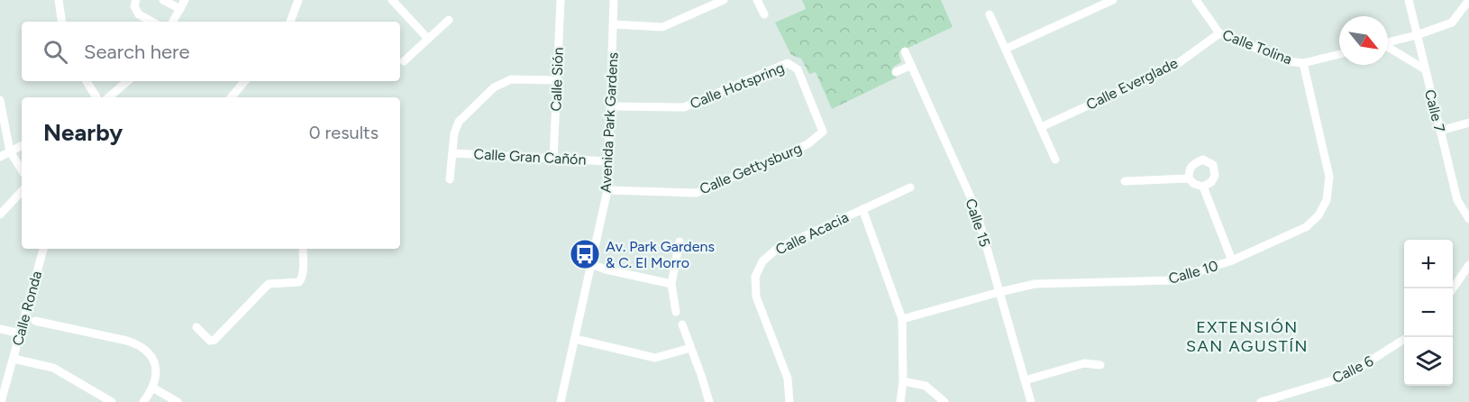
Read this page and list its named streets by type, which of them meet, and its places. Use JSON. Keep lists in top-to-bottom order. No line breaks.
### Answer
{"streets":{"street":["Calle Tolina","Calle Sión","Calle Everglade","Calle Hotspring","Calle 7","Avenida Park Gardens","Calle Gran Cañón","Calle Gettysburg","Calle 15","Calle Acacia","Calle 10","Calle Ronda","Calle 6"]},"crossings":[["Calle Tolina","Calle Everglade"],["Calle Tolina","Calle 10"],["Calle Sión","Calle Gran Cañón"],["Calle Hotspring","Avenida Park Gardens"],["Calle Hotspring","Calle Gettysburg"],["Avenida Park Gardens","Calle Gran Cañón"],["Avenida Park Gardens","Calle Gettysburg"],["Calle 15","Calle 10"]],"districts":["EXTENSIÓN SAN AGUSTÍN"],"places":{"bus stop":["Av. Park Gardens & C. El Morro"]},"north":"bottom right","page":{"search":"Search here","heading":["Nearby","0 results"],"map_buttons":["+","−"]}}
